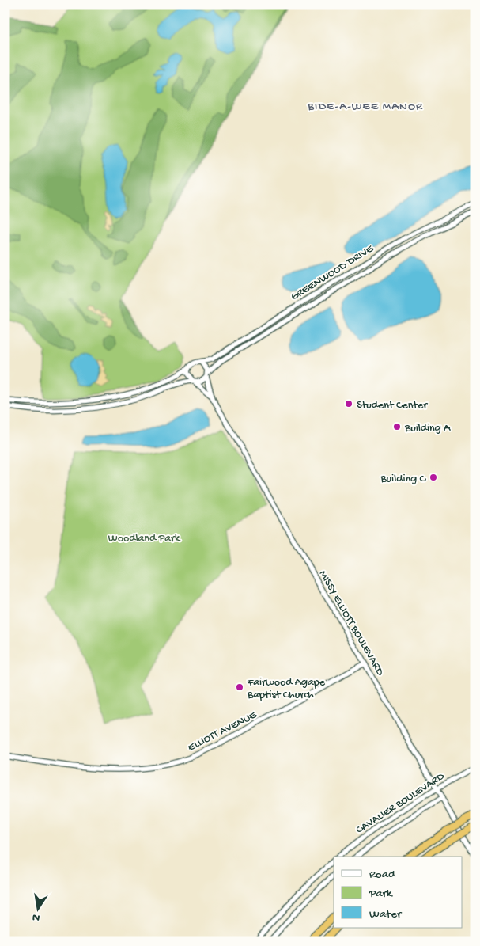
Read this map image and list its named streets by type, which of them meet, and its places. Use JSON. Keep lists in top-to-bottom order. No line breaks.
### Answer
{"streets":{"street":["GREENWOOD DRIVE","MISSY ELLIOTT BOULEVARD","ELLIOTT AVENUE","CAVALIER BOULEVARD"]},"crossings":[["GREENWOOD DRIVE","MISSY ELLIOTT BOULEVARD"],["MISSY ELLIOTT BOULEVARD","ELLIOTT AVENUE"],["MISSY ELLIOTT BOULEVARD","CAVALIER BOULEVARD"]],"districts":["BIDE-A-WEE MANOR"],"parks":["Woodland Park"],"places":["Student Center","Building A","Building C","Fairwood Agape Baptist Church"],"legend":["Road","Park","Water"],"north":"bottom"}
